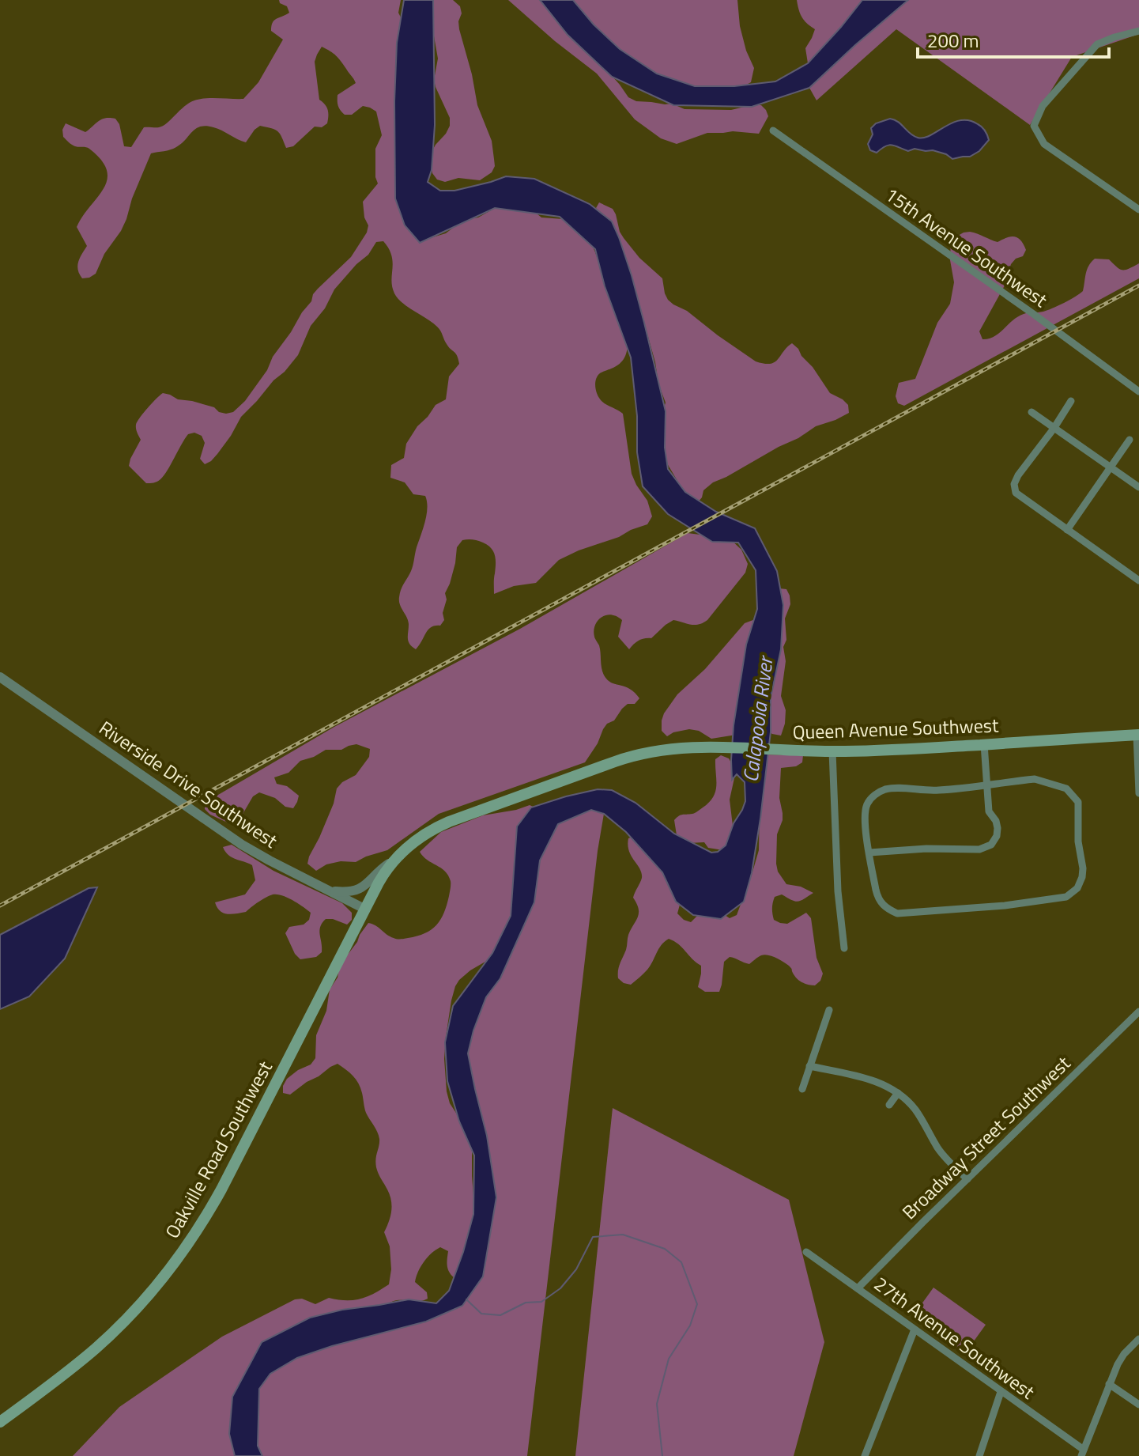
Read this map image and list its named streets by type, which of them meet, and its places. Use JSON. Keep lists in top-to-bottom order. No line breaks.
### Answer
{"streets":{"main road":["Queen Avenue Southwest","Oakville Road Southwest"],"street":["15th Avenue Southwest","Riverside Drive Southwest","Broadway Street Southwest","27th Avenue Southwest"]},"crossings":[["Queen Avenue Southwest","Riverside Drive Southwest"],["Queen Avenue Southwest","Oakville Road Southwest"],["Riverside Drive Southwest","Oakville Road Southwest"],["Broadway Street Southwest","27th Avenue Southwest"]],"water":["Calapooia River"],"scale_bar":"200 m"}
